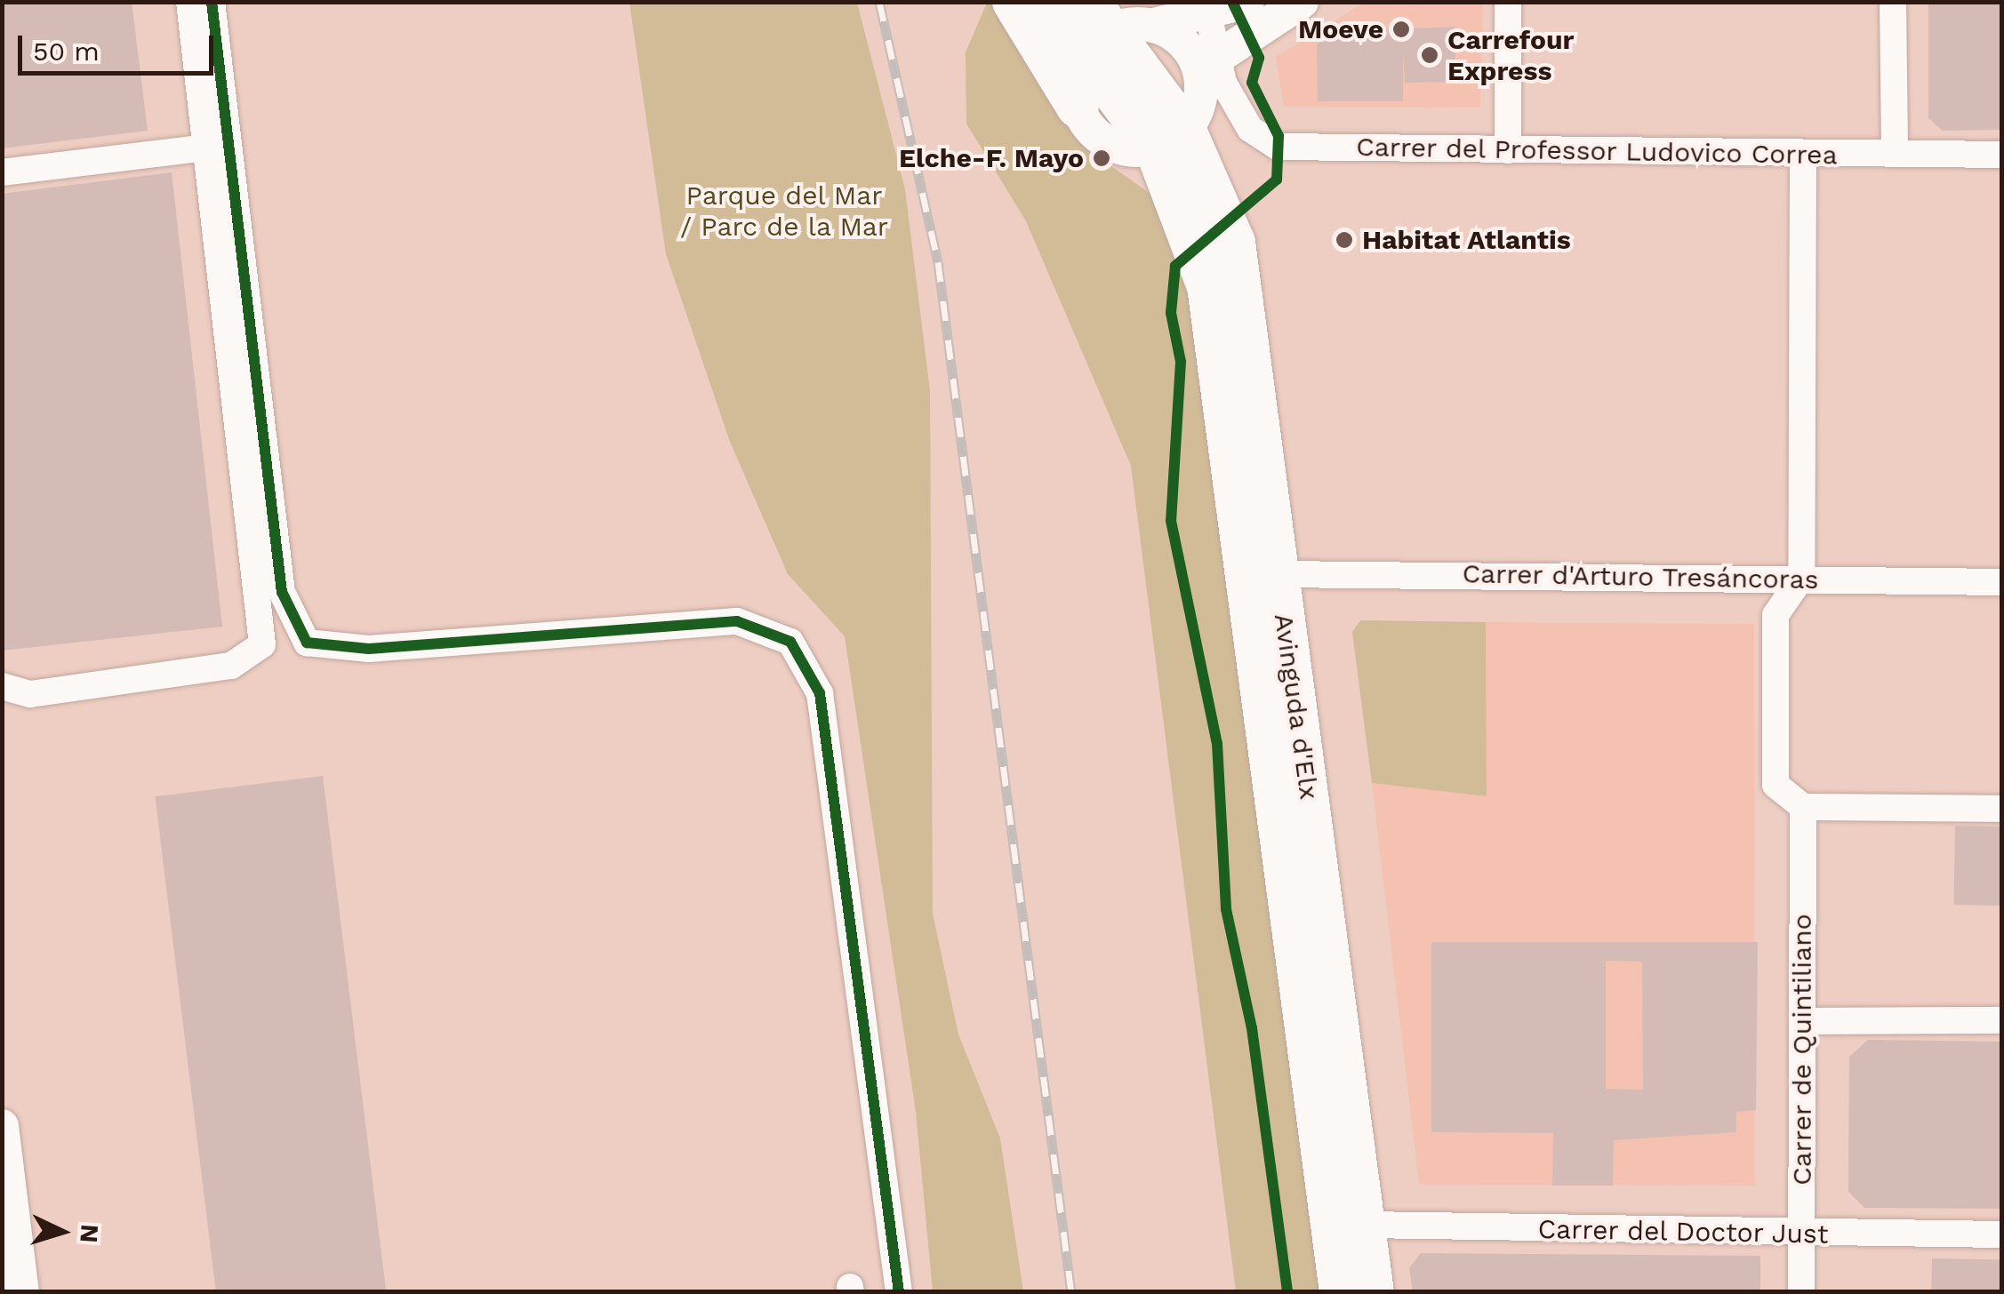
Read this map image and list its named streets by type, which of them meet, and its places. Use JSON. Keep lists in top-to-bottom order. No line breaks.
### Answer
{"streets":{"main road":["Avinguda d'Elx"],"street":["Carrer del Professor Ludovico Correa","Carrer d'Arturo Tresáncoras","Carrer de Quintiliano","Carrer del Doctor Just"]},"crossings":[["Carrer d'Arturo Tresáncoras","Avinguda d'Elx"],["Avinguda d'Elx","Carrer del Doctor Just"],["Carrer de Quintiliano","Carrer del Doctor Just"]],"parks":["Parque del Mar / Parc de la Mar"],"places":["Moeve","Carrefour Express","Elche-F. Mayo","Habitat Atlantis"],"scale_bar":"50 m","north":"right"}
